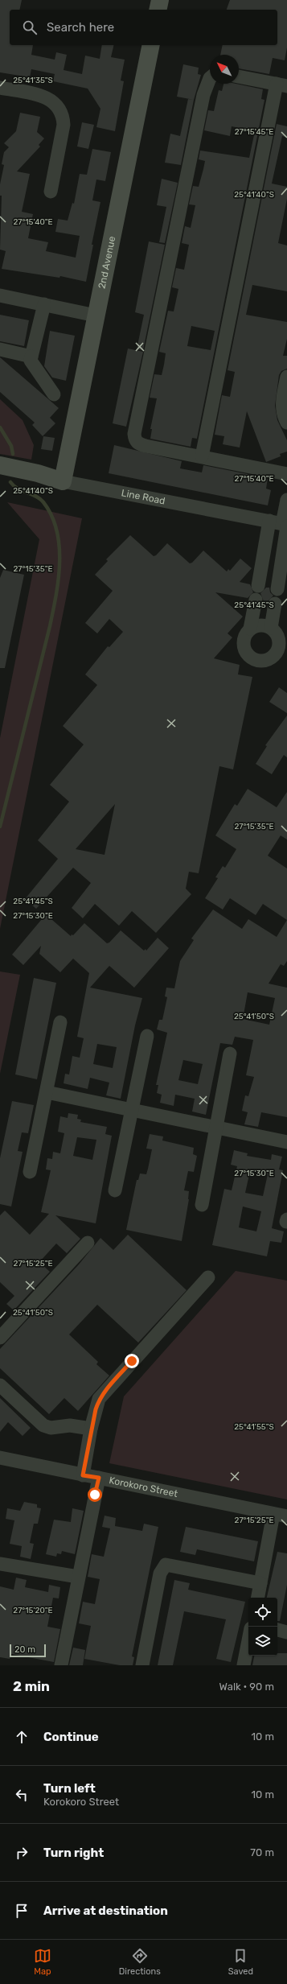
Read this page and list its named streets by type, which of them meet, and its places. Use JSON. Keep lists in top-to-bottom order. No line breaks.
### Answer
{"streets":{"street":["2nd Avenue","Line Road","Korokoro Street"]},"crossings":[["2nd Avenue","Line Road"]],"scale_bar":"20 m","north":"top left","page":{"search":"Search here","scale":"20 m","heading":["2 min","Walk · 90 m"],"list":[["Continue","10 m"],["Turn left","Korokoro Street","10 m"],["Turn right","70 m"],"Arrive at destination"],"nav":["Map","Directions","Saved"]},"coordinates":["25°41'35\"S","27°15'45\"E","25°41'40\"S","27°15'40\"E","27°15'35\"E","25°41'45\"S","27°15'30\"E","25°41'50\"S","27°15'25\"E","25°41'55\"S","27°15'20\"E"]}
